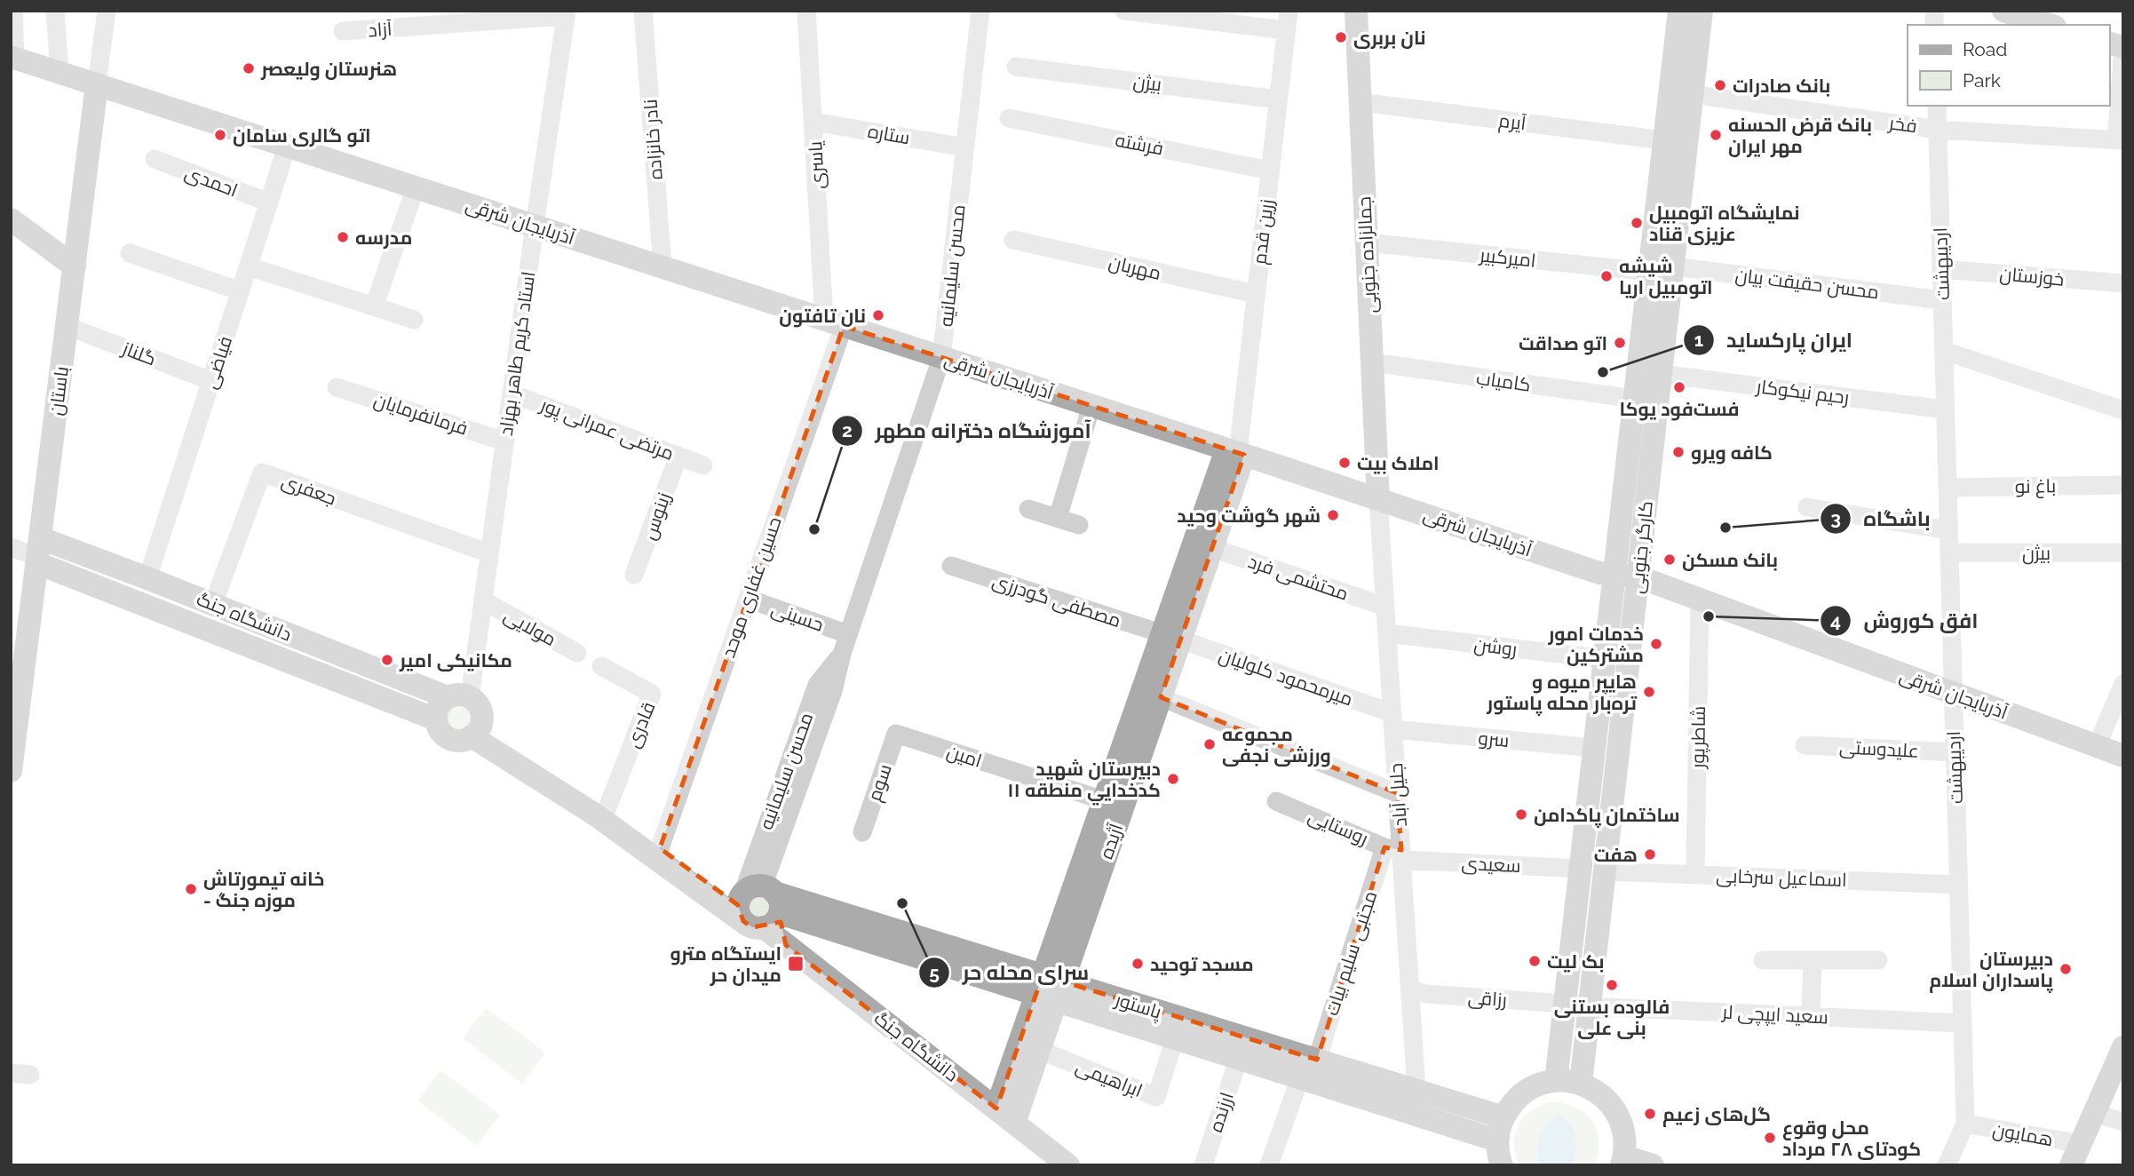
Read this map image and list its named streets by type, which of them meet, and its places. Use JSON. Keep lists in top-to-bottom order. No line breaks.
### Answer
{"streets":{"main road":["آذربایجان شرقی","جمالزاده جنوبی","باستان","کارگر جنوبی","دانشگاه جنگ","آژیده","پاستور"],"street":["آزاد","بیژن","آیرم","فخر","ستاره","نادر خانزاده","فرشته","یاسری","احمدی","زرین قدم","امیرکبیر","اردیبهشت","محسن سلیمانیه","مهربان","خوزستان","محسن حقیقت بیان","گلناز","استاد کریم طاهر بهزاد","فیاضی","کامیاب","رحیم نیکوکار","فرمانفرمایان","مرتضی عمرانی پور","باغ نو","جعفری","زینوس","محتشمی فرد","حسین غفاری موحد","مصطفی گودرزی","حسینی","مولایی","روشن","میرمحمود کلولیان","قادری","شاطرپور","سرو","علیدوستی","امین","سوم","جلیل آباد","روستایی","سعیدی","اسماعیل سرخابی","مجتبی سلیم بیات","رزاقی","سعید ایپچی لر","ابراهیمی","ارزنده","همایون"]},"crossings":[["آزاد","استاد کریم طاهر بهزاد"],["بیژن","زرین قدم"],["بیژن","اردیبهشت"],["آیرم","جمالزاده جنوبی"],["آیرم","کارگر جنوبی"],["فخر","اردیبهشت"],["فخر","کارگر جنوبی"],["ستاره","یاسری"],["ستاره","محسن سلیمانیه"],["نادر خانزاده","آذربایجان شرقی"],["فرشته","زرین قدم"],["یاسری","آذربایجان شرقی"],["یاسری","حسین غفاری موحد"],["احمدی","فیاضی"],["آذربایجان شرقی","زرین قدم"],["آذربایجان شرقی","جمالزاده جنوبی"],["آذربایجان شرقی","اردیبهشت"],["آذربایجان شرقی","محسن سلیمانیه"],["آذربایجان شرقی","استاد کریم طاهر بهزاد"],["آذربایجان شرقی","فیاضی"],["آذربایجان شرقی","باستان"],["آذربایجان شرقی","کارگر جنوبی"],["آذربایجان شرقی","حسین غفاری موحد"],["آذربایجان شرقی","شاطرپور"],["آذربایجان شرقی","جلیل آباد"],["آذربایجان شرقی","آژیده"],["زرین قدم","مهربان"],["زرین قدم","آژیده"],["جمالزاده جنوبی","امیرکبیر"],["جمالزاده جنوبی","کامیاب"],["جمالزاده جنوبی","جلیل آباد"],["امیرکبیر","کارگر جنوبی"],["اردیبهشت","خوزستان"],["اردیبهشت","محسن حقیقت بیان"],["اردیبهشت","رحیم نیکوکار"],["اردیبهشت","باغ نو"],["اردیبهشت","علیدوستی"],["اردیبهشت","اسماعیل سرخابی"],["اردیبهشت","سعید ایپچی لر"],["اردیبهشت","همایون"],["محسن سلیمانیه","دانشگاه جنگ"],["محسن سلیمانیه","حسینی"],["محسن سلیمانیه","پاستور"],["محسن حقیقت بیان","کارگر جنوبی"],["گلناز","فیاضی"],["گلناز","باستان"],["استاد کریم طاهر بهزاد","فرمانفرمایان"],["استاد کریم طاهر بهزاد","مرتضی عمرانی پور"],["استاد کریم طاهر بهزاد","جعفری"],["استاد کریم طاهر بهزاد","دانشگاه جنگ"],["استاد کریم طاهر بهزاد","مولایی"],["فیاضی","دانشگاه جنگ"],["کامیاب","کارگر جنوبی"],["باستان","دانشگاه جنگ"],["رحیم نیکوکار","کارگر جنوبی"],["مرتضی عمرانی پور","زینوس"],["جعفری","دانشگاه جنگ"],["کارگر جنوبی","روشن"],["کارگر جنوبی","سرو"],["کارگر جنوبی","سعیدی"],["کارگر جنوبی","اسماعیل سرخابی"],["کارگر جنوبی","رزاقی"],["کارگر جنوبی","سعید ایپچی لر"],["محتشمی فرد","جلیل آباد"],["محتشمی فرد","آژیده"],["حسین غفاری موحد","دانشگاه جنگ"],["حسین غفاری موحد","حسینی"],["مصطفی گودرزی","میرمحمود کلولیان"],["مصطفی گودرزی","آژیده"],["دانشگاه جنگ","قادری"],["دانشگاه جنگ","آژیده"],["دانشگاه جنگ","پاستور"],["روشن","جلیل آباد"],["میرمحمود کلولیان","سرو"],["میرمحمود کلولیان","جلیل آباد"],["میرمحمود کلولیان","آژیده"],["شاطرپور","اسماعیل سرخابی"],["سرو","جلیل آباد"],["امین","سوم"],["امین","آژیده"],["جلیل آباد","روستایی"],["جلیل آباد","سعیدی"],["جلیل آباد","مجتبی سلیم بیات"],["جلیل آباد","رزاقی"],["جلیل آباد","پاستور"],["روستایی","سعیدی"],["روستایی","مجتبی سلیم بیات"],["آژیده","پاستور"],["آژیده","ابراهیمی"],["سعیدی","مجتبی سلیم بیات"],["مجتبی سلیم بیات","پاستور"],["پاستور","ابراهیمی"],["پاستور","ارزنده"]],"places":{"other":["نان بربری","هنرستان ولیعصر","بانک صادرات","اتو گالری سامان","بانک قرض الحسنه مهر ایران","نمایشگاه اتومبیل عزیزی قناد","مدرسه","شیشه اتومبیل اریا","نان تافتون","اتو صداقت","ایران پارکساید","فست‌فود یوکا","کافه ویرو","املاک بیت","شهر گوشت وحید","باشگاه","آموزشگاه دخترانه مطهر","بانک مسکن","افق کوروش","خدمات امور مشترکین","مکانیکی امیر","هایپر میوه و تره‌بار محله پاستور","مجموعه ورزشی نجفی","دبيرستان شهيد كدخدايي منطقه ١١","ساختمان پاکدامن","هفت","خانه تیمورتاش - موزه جنگ","سرای محله حر","بک لیت","مسجد توحید","دبیرستان پاسداران اسلام","فالوده بستنی بنی علی","گل‌های زعیم","محل وقوع کودتای ۲۸ مرداد"],"transit":["ایستگاه مترو میدان حر"]},"legend":["Road","Park"]}
